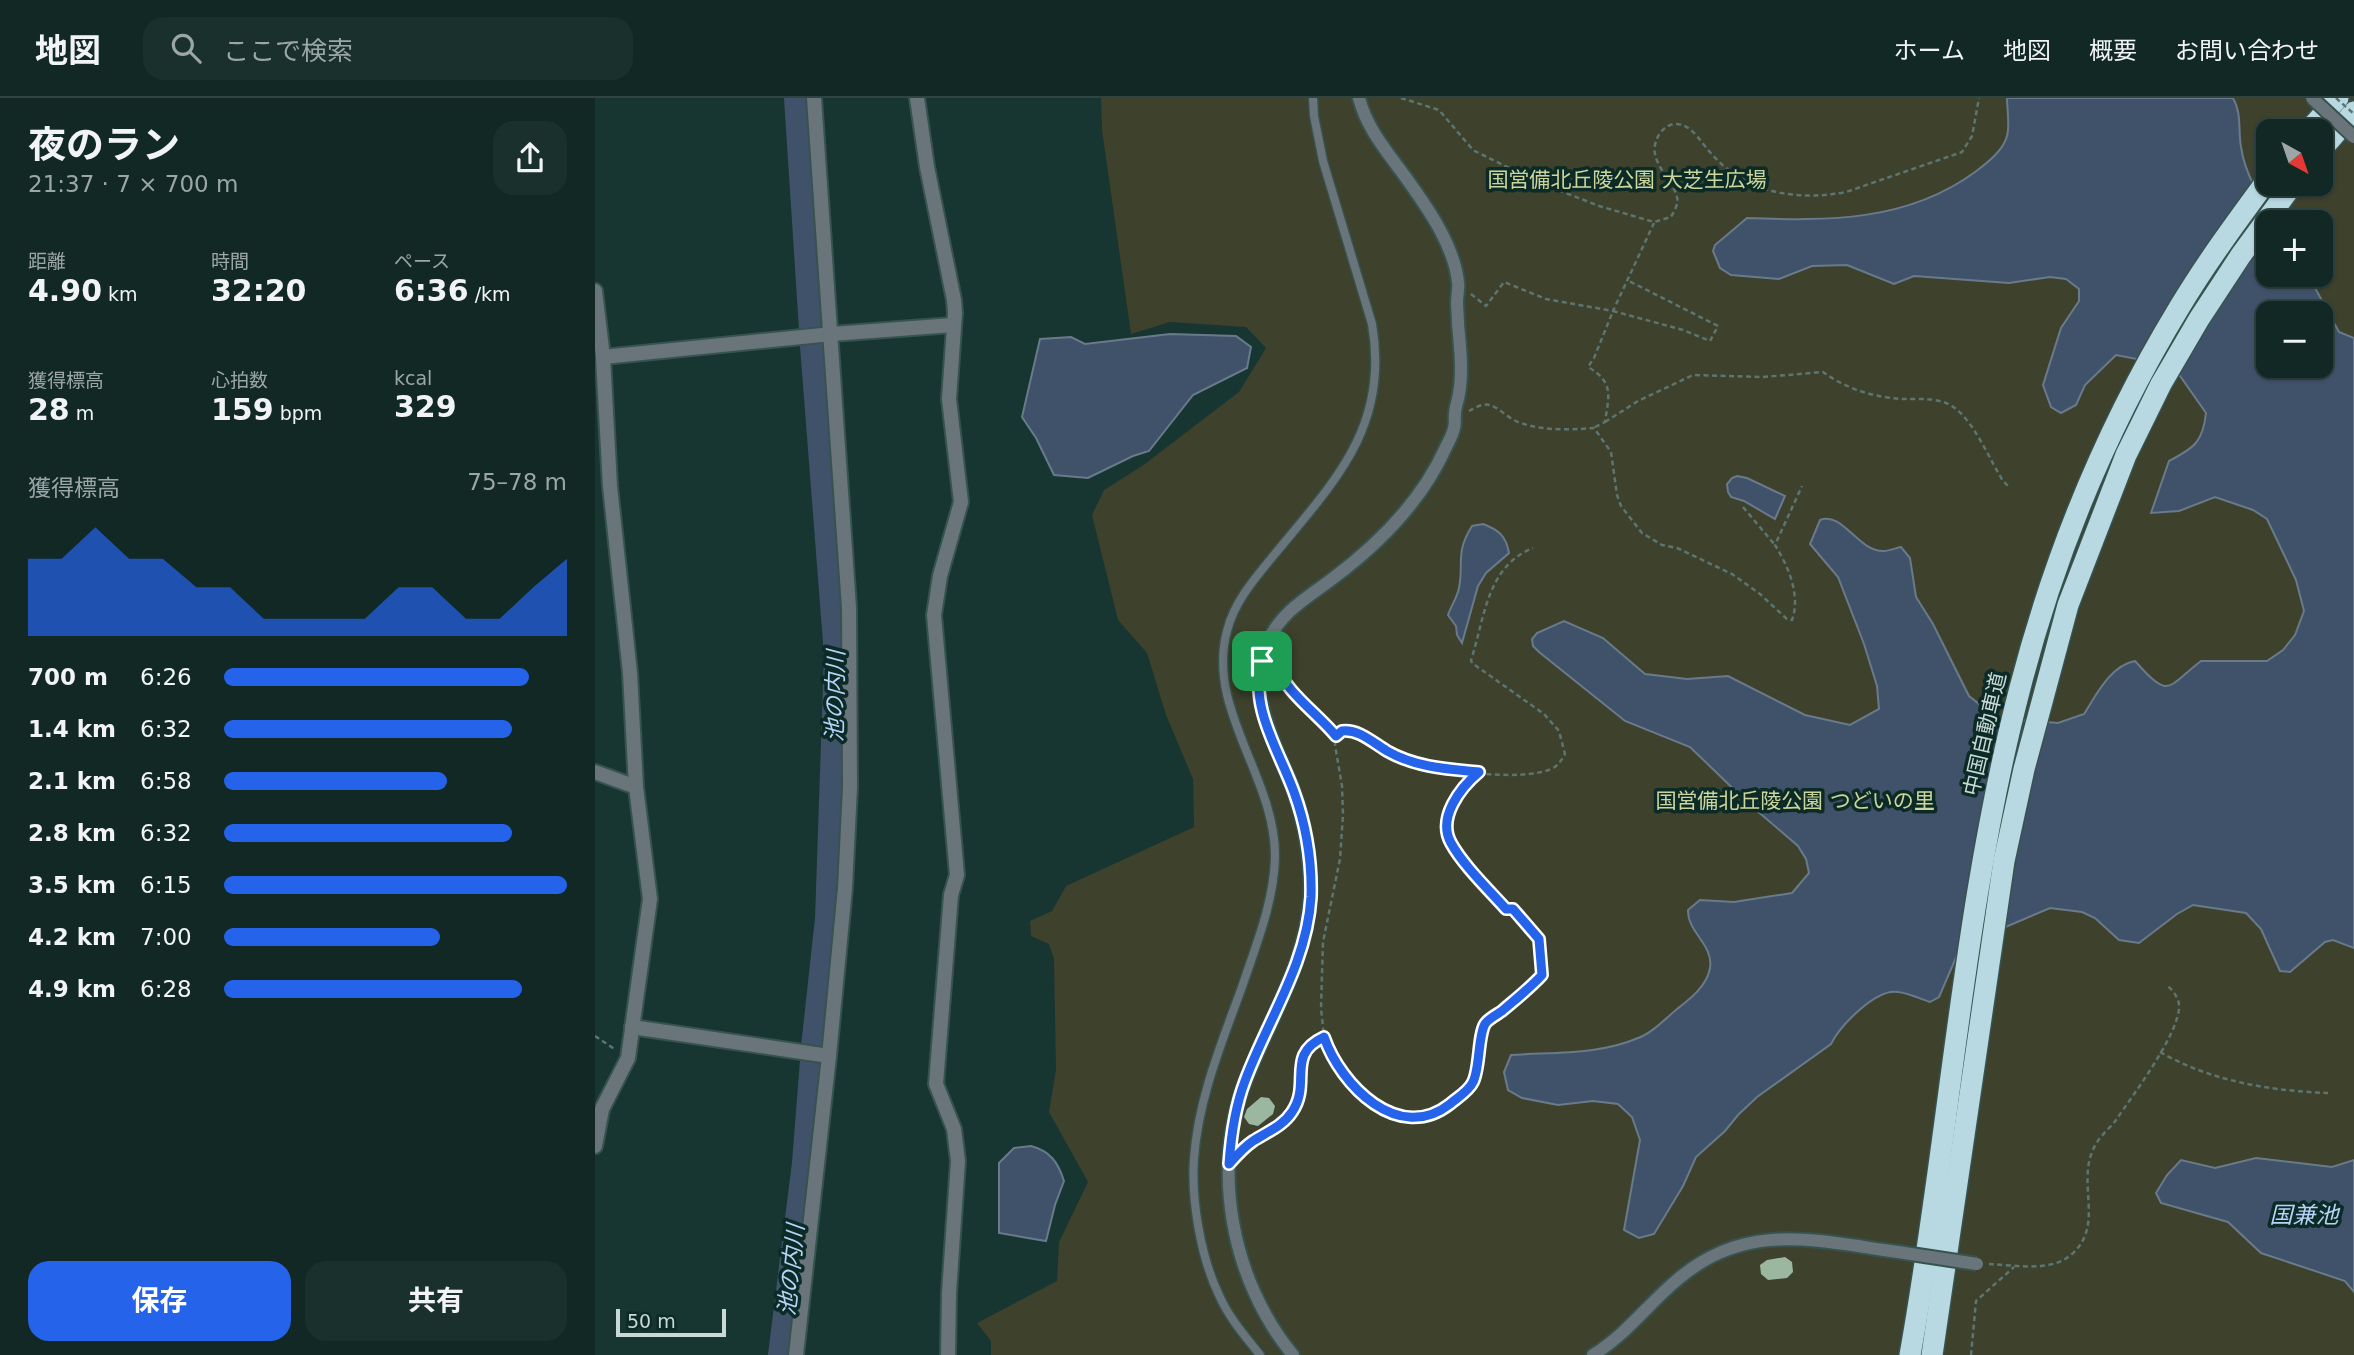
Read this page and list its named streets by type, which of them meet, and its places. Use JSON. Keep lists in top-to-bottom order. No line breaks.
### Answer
{"streets":{"highway":["中国自動車道"]},"water":["池の内川","国兼池"],"parks":["国営備北丘陵公園 大芝生広場","国営備北丘陵公園 つどいの里"],"scale_bar":"50 m","north":"bottom right","page":{"header":"地図","search":"ここで検索","nav":["ホーム","地図","概要","お問い合わせ"],"heading":["夜のラン","21:37 · 7 × 700 m"],"map_buttons":["+","−"],"stats":[["距離","4.90 km"],["時間","32:20"],["ペース","6:36 /km"],["獲得標高","28 m"],["心拍数","159 bpm"],["kcal","329"]],"chart":["獲得標高","75–78 m"],"list":[{"name":"700 m","note":"6:26"},{"name":"1.4 km","note":"6:32"},{"name":"2.1 km","note":"6:58"},{"name":"2.8 km","note":"6:32"},{"name":"3.5 km","note":"6:15"},{"name":"4.2 km","note":"7:00"},{"name":"4.9 km","note":"6:28"}],"buttons":["保存","共有"],"scale":"50 m"}}
